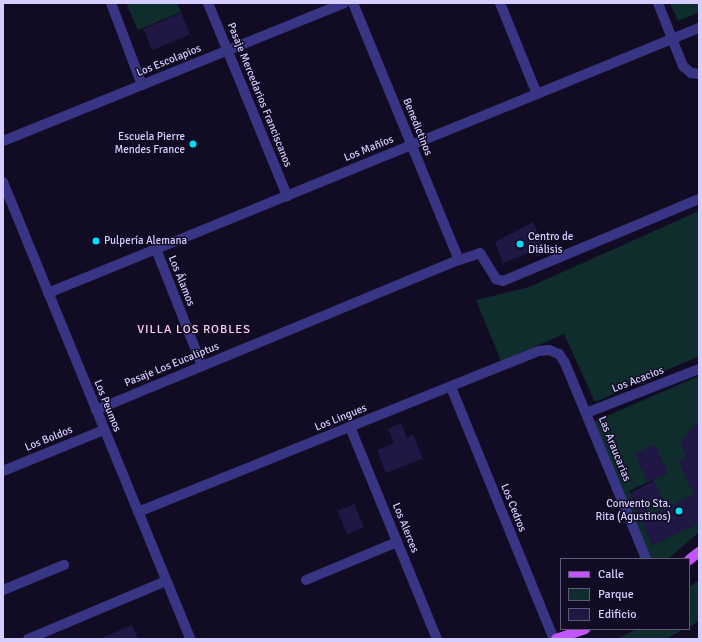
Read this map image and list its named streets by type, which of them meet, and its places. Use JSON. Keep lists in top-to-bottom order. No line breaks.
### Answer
{"streets":{"street":["Los Escolapios","Pasaje Mercedarios Franciscanos","Benedictinos","Los Mañíos","Los Álamos","Pasaje Los Eucaliptus","Los Acacios","Los Peumos","Los Lingues","Los Boldos","Las Araucarias","Los Cedros","Los Alerces"]},"crossings":[["Los Escolapios","Pasaje Mercedarios Franciscanos"],["Pasaje Mercedarios Franciscanos","Los Mañíos"],["Benedictinos","Los Mañíos"],["Benedictinos","Pasaje Los Eucaliptus"],["Los Mañíos","Los Álamos"],["Los Mañíos","Los Peumos"],["Los Álamos","Pasaje Los Eucaliptus"],["Pasaje Los Eucaliptus","Los Peumos"],["Los Acacios","Las Araucarias"],["Los Peumos","Los Lingues"],["Los Peumos","Los Boldos"],["Los Lingues","Las Araucarias"],["Los Lingues","Los Cedros"],["Los Lingues","Los Alerces"]],"districts":["VILLA LOS ROBLES"],"places":["Escuela Pierre Mendes France","Pulpería Alemana","Centro de Diálisis","Convento Sta. Rita (Agustinos)"],"legend":["Calle","Parque","Edificio"]}
